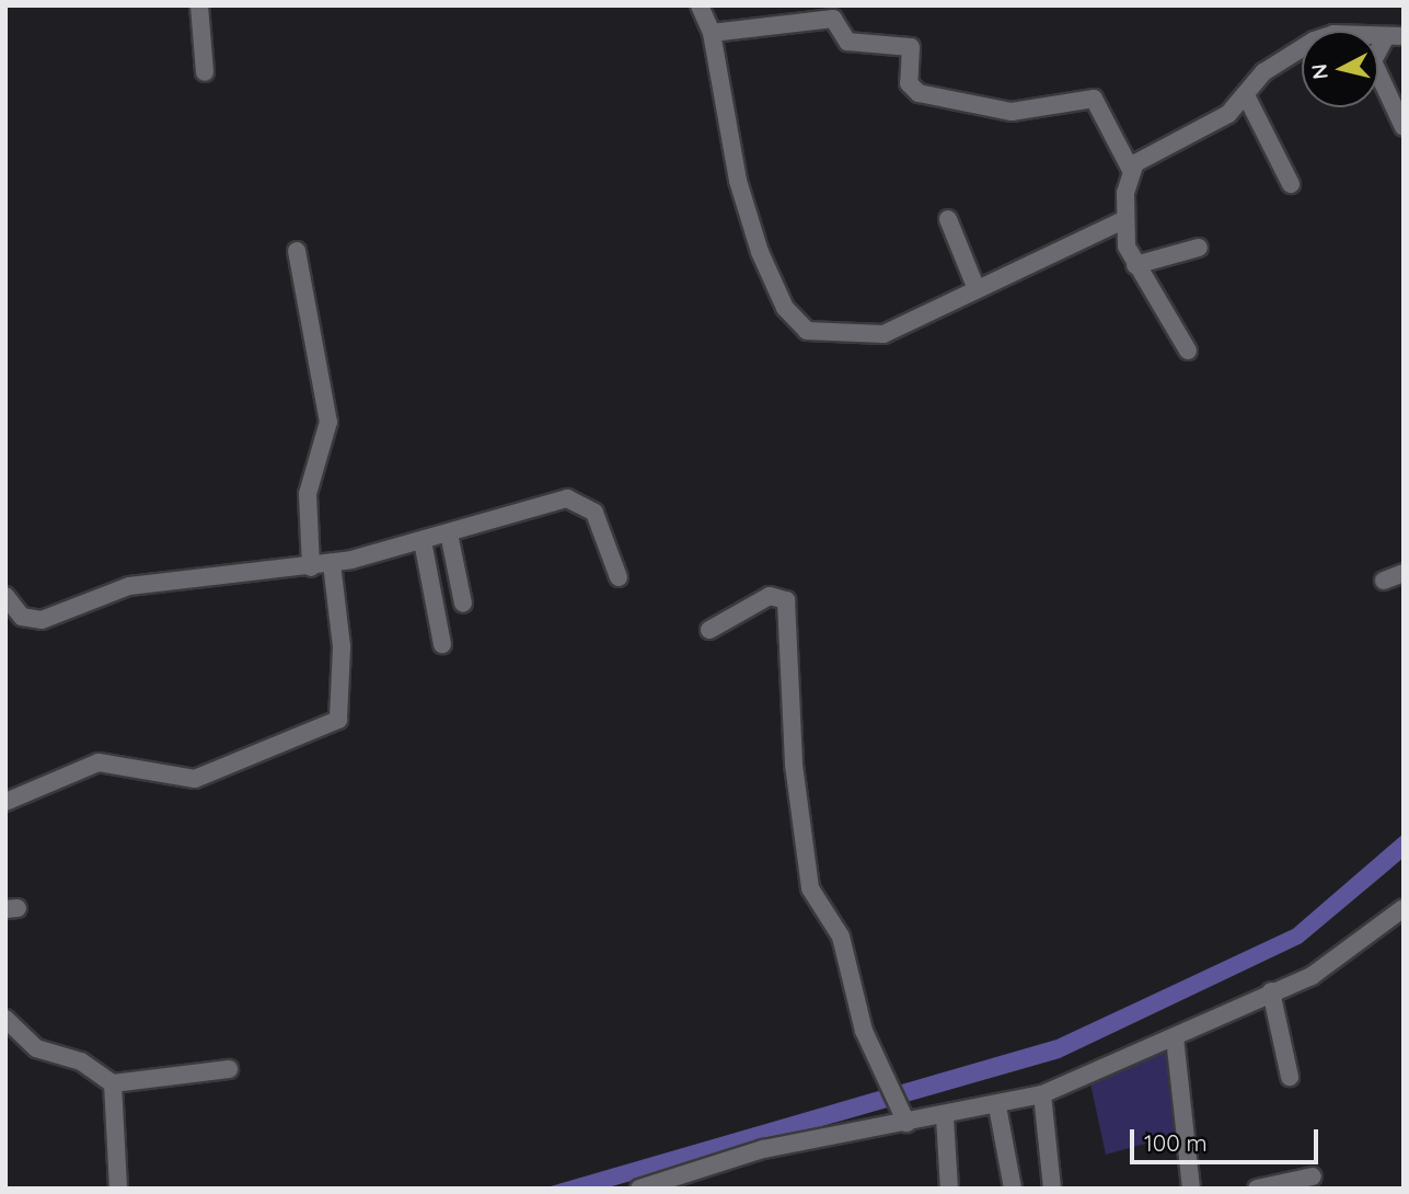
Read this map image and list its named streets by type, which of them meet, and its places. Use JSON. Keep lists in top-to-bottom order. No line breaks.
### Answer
{"scale_bar":"100 m","north":"left"}
